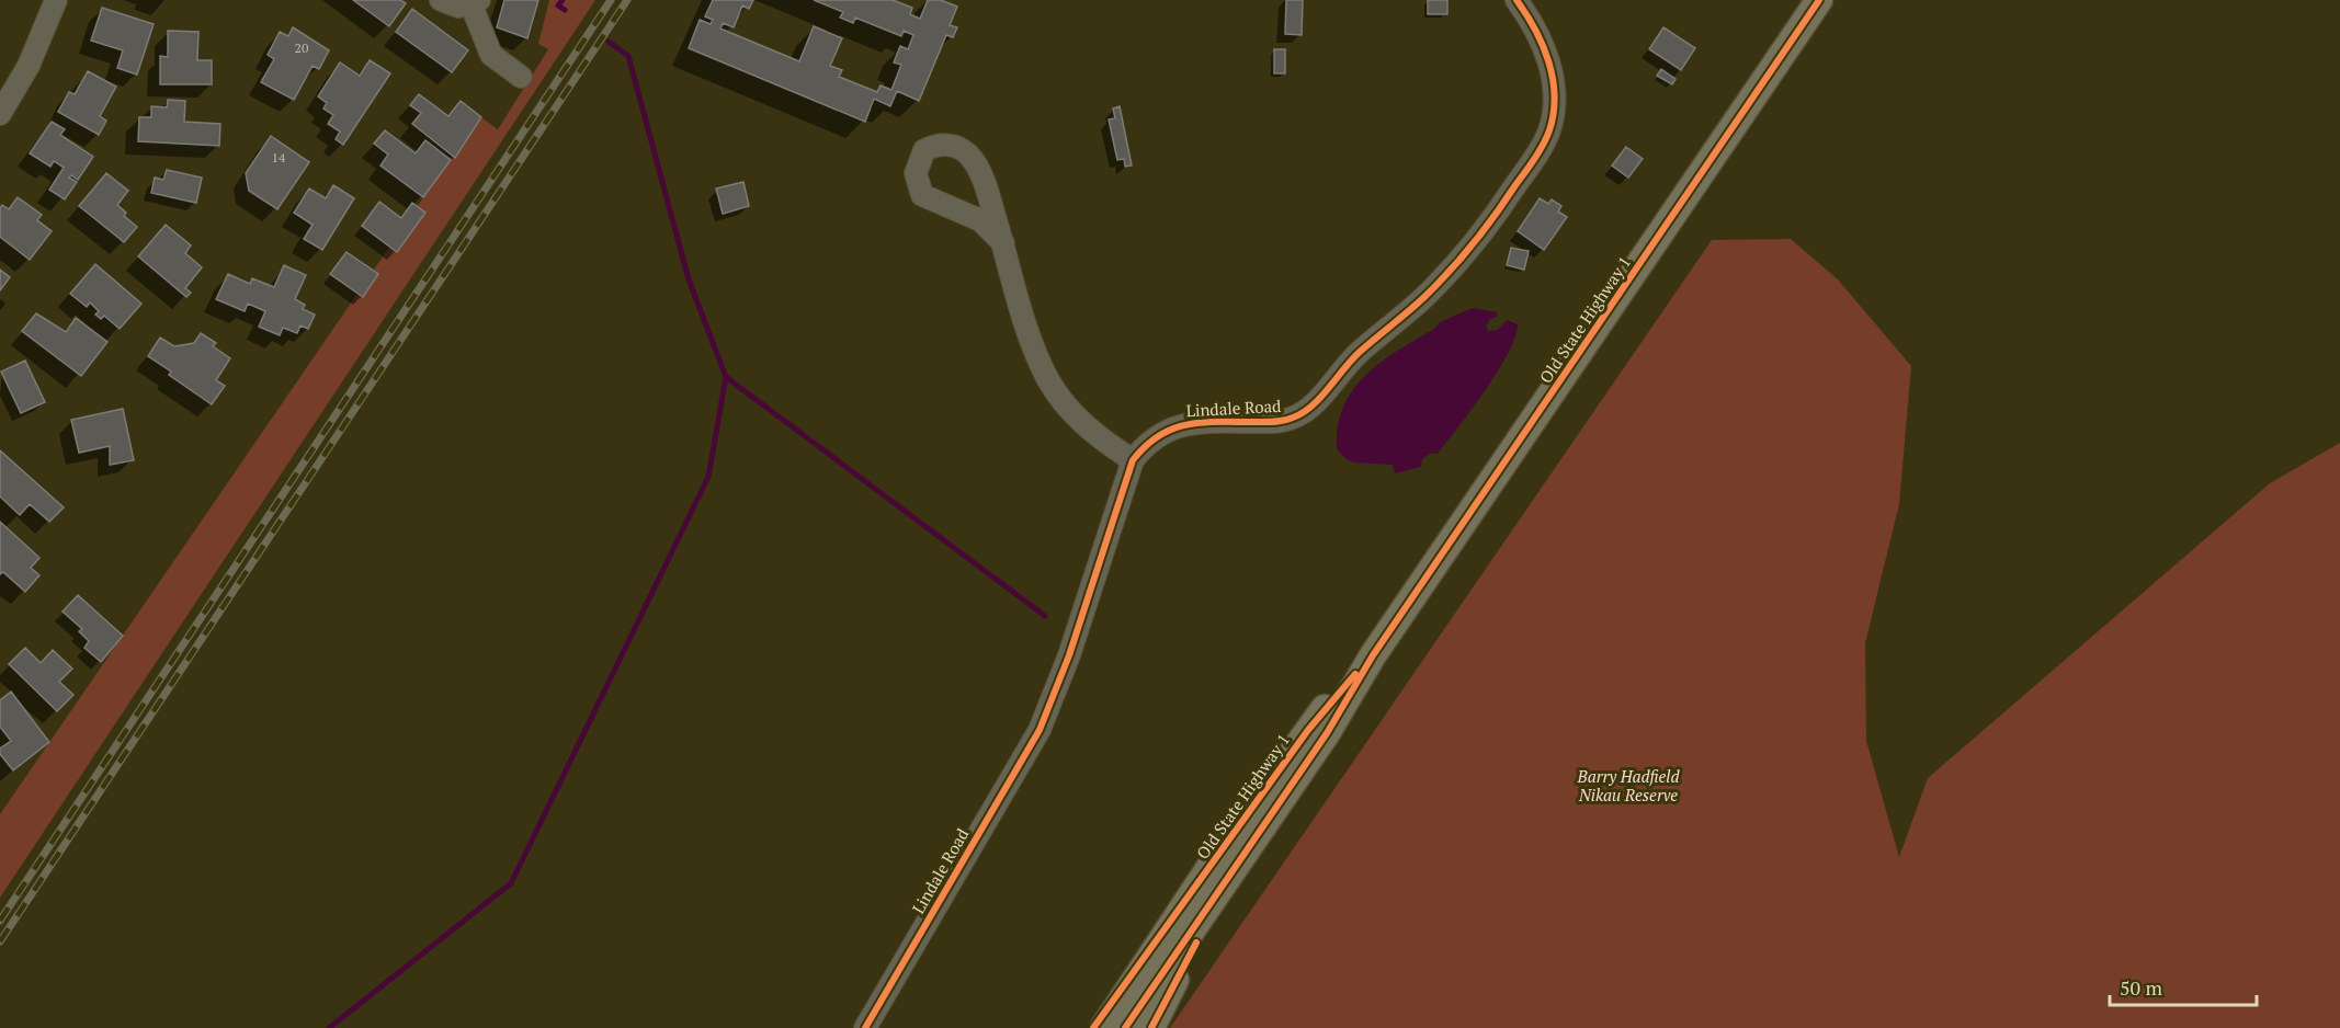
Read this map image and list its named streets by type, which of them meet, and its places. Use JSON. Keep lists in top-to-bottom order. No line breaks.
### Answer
{"streets":{"main road":["Old State Highway 1"],"street":["Lindale Road"]},"parks":["Barry Hadfield Nikau Reserve"],"house_numbers":["20","14"],"scale_bar":"50 m"}
